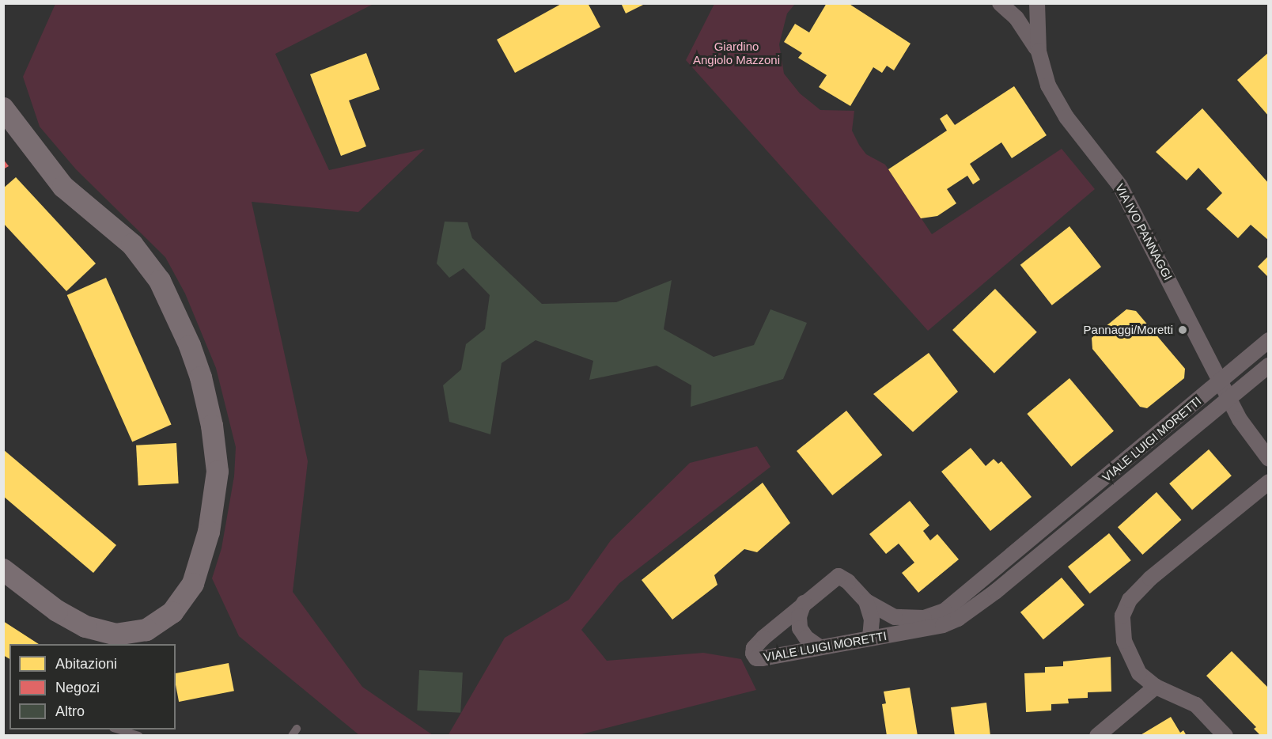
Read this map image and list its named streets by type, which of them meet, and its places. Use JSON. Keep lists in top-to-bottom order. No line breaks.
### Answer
{"streets":{"street":["VIA IVO PANNAGGI","VIALE LUIGI MORETTI"]},"crossings":[["VIA IVO PANNAGGI","VIALE LUIGI MORETTI"]],"parks":["Giardino Angiolo Mazzoni"],"places":["Pannaggi/Moretti"],"legend":["Abitazioni","Negozi","Altro"]}
